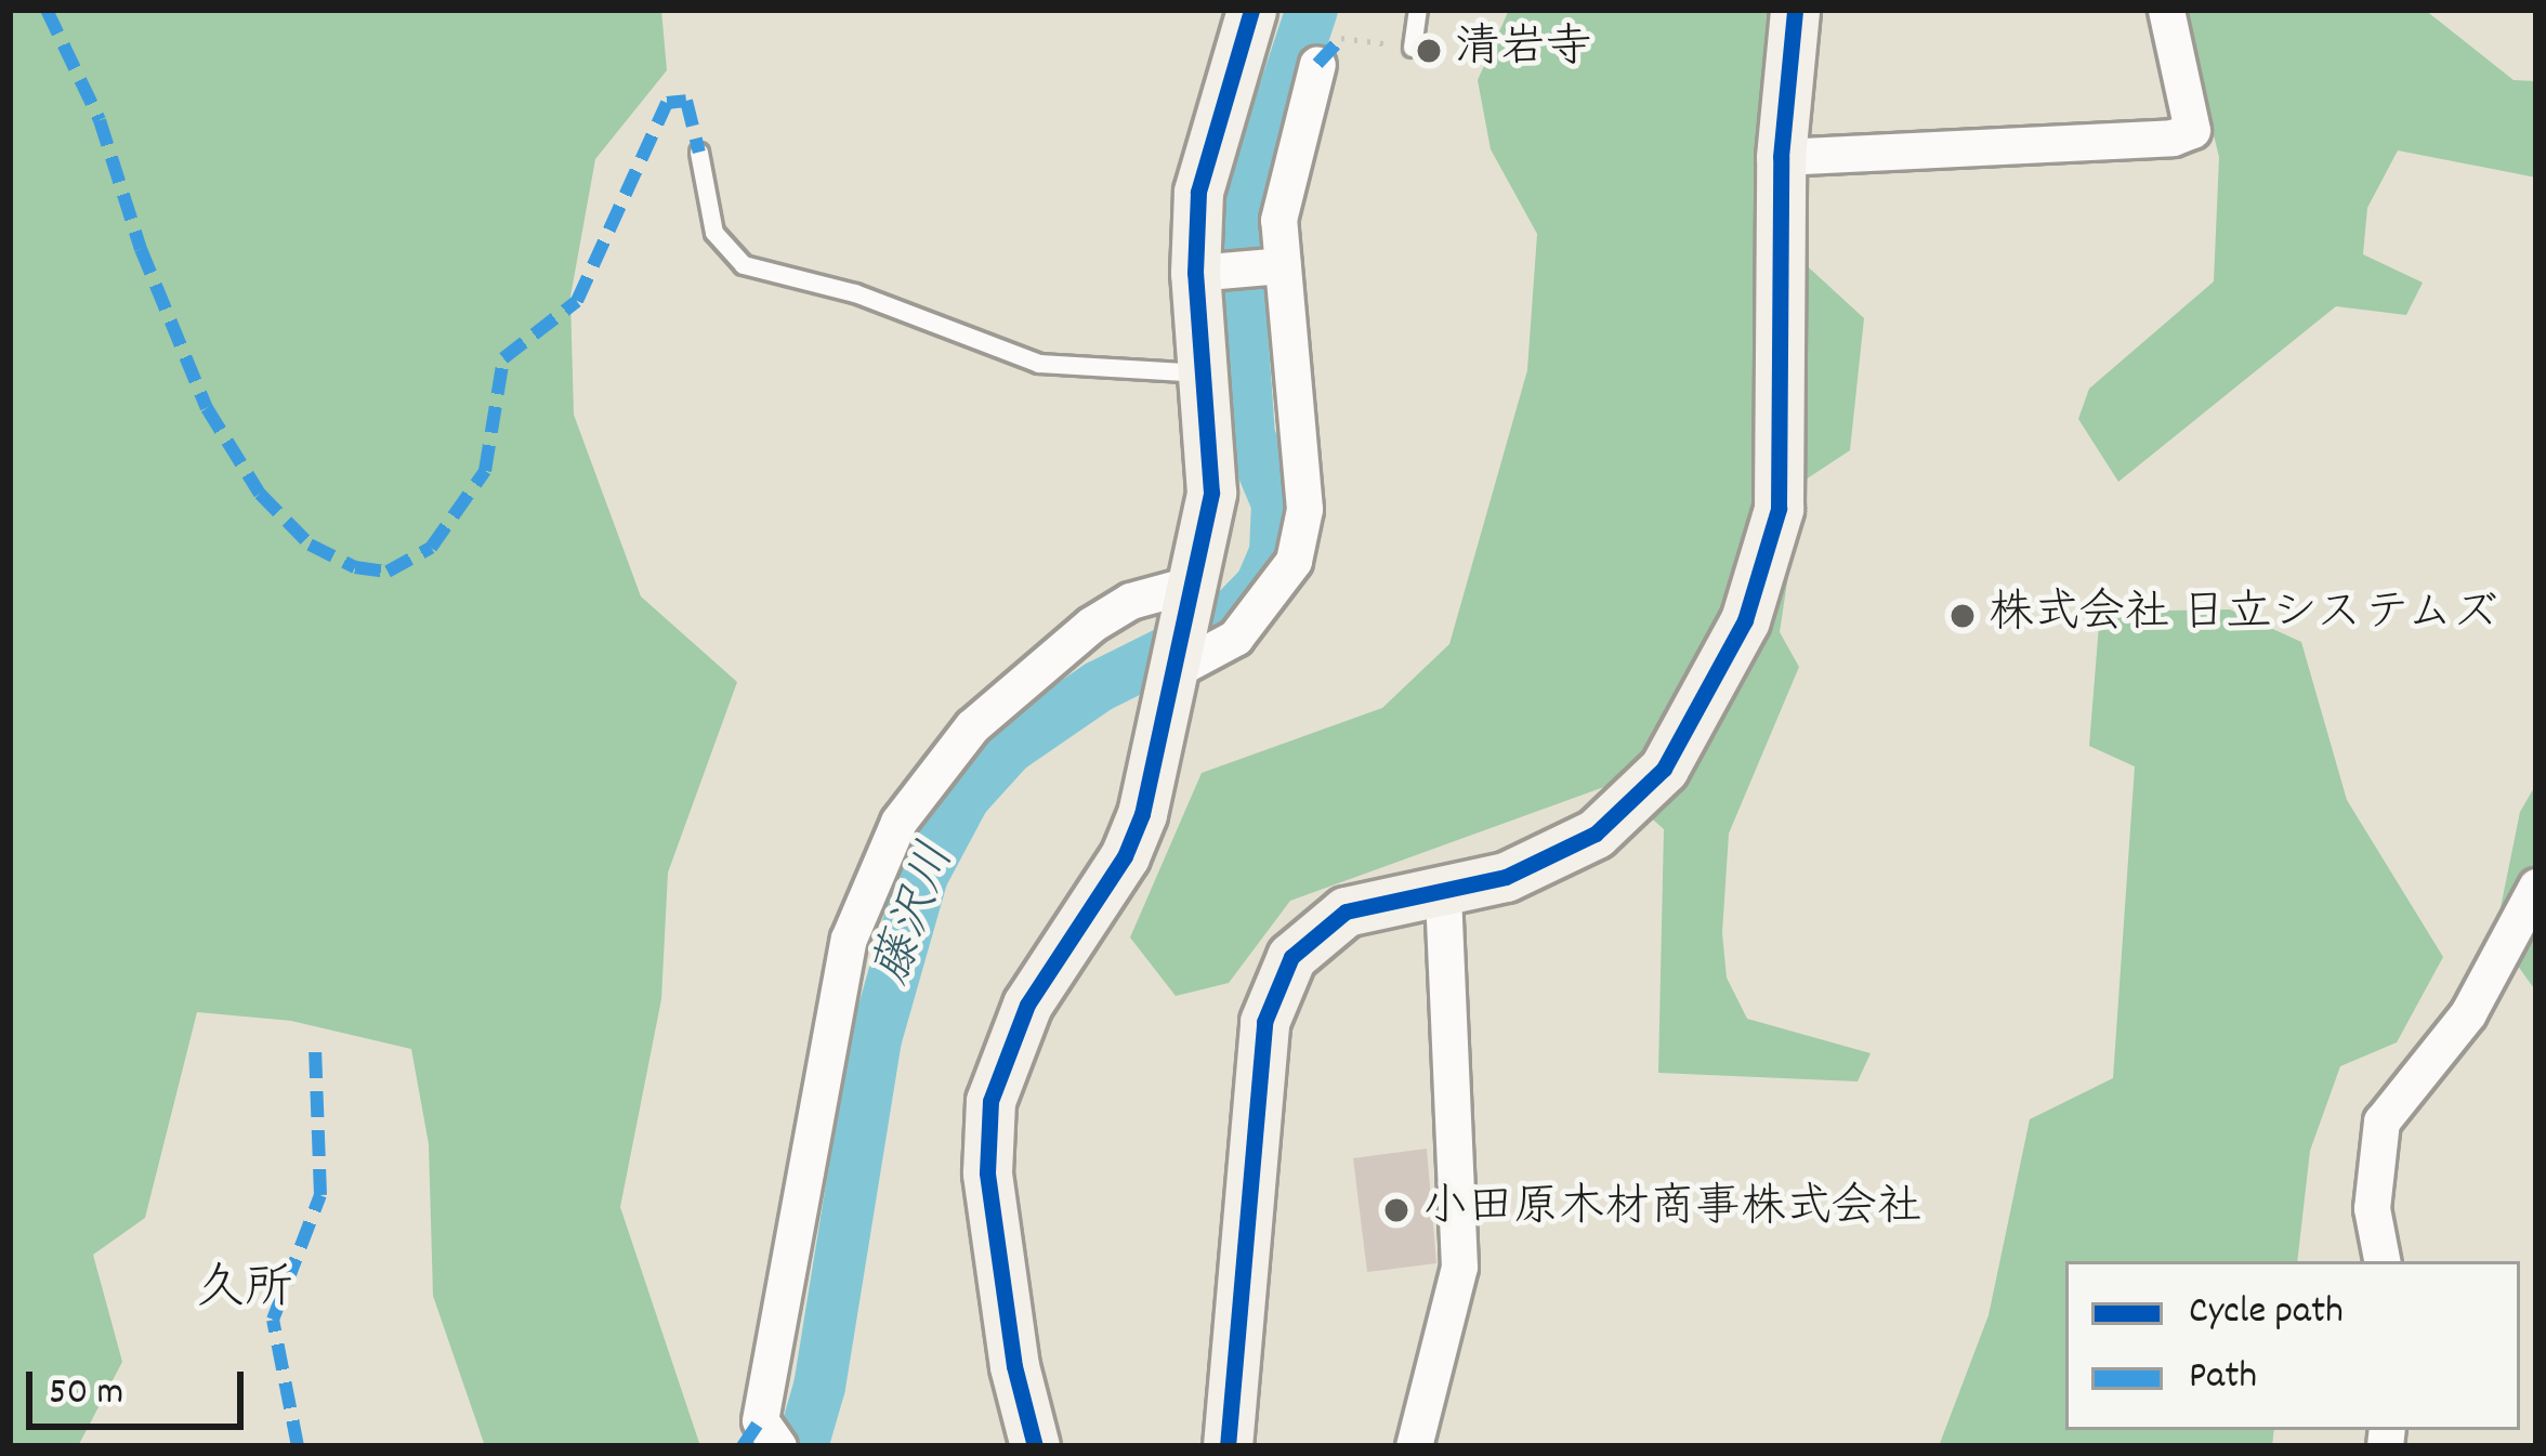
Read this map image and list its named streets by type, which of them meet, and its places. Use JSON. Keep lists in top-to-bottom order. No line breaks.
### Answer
{"districts":["久所"],"water":["藤沢川"],"places":["清岩寺","株式会社 日立システムズ","小田原木材商事株式会社"],"legend":["Cycle path","Path"],"scale_bar":"50 m"}
